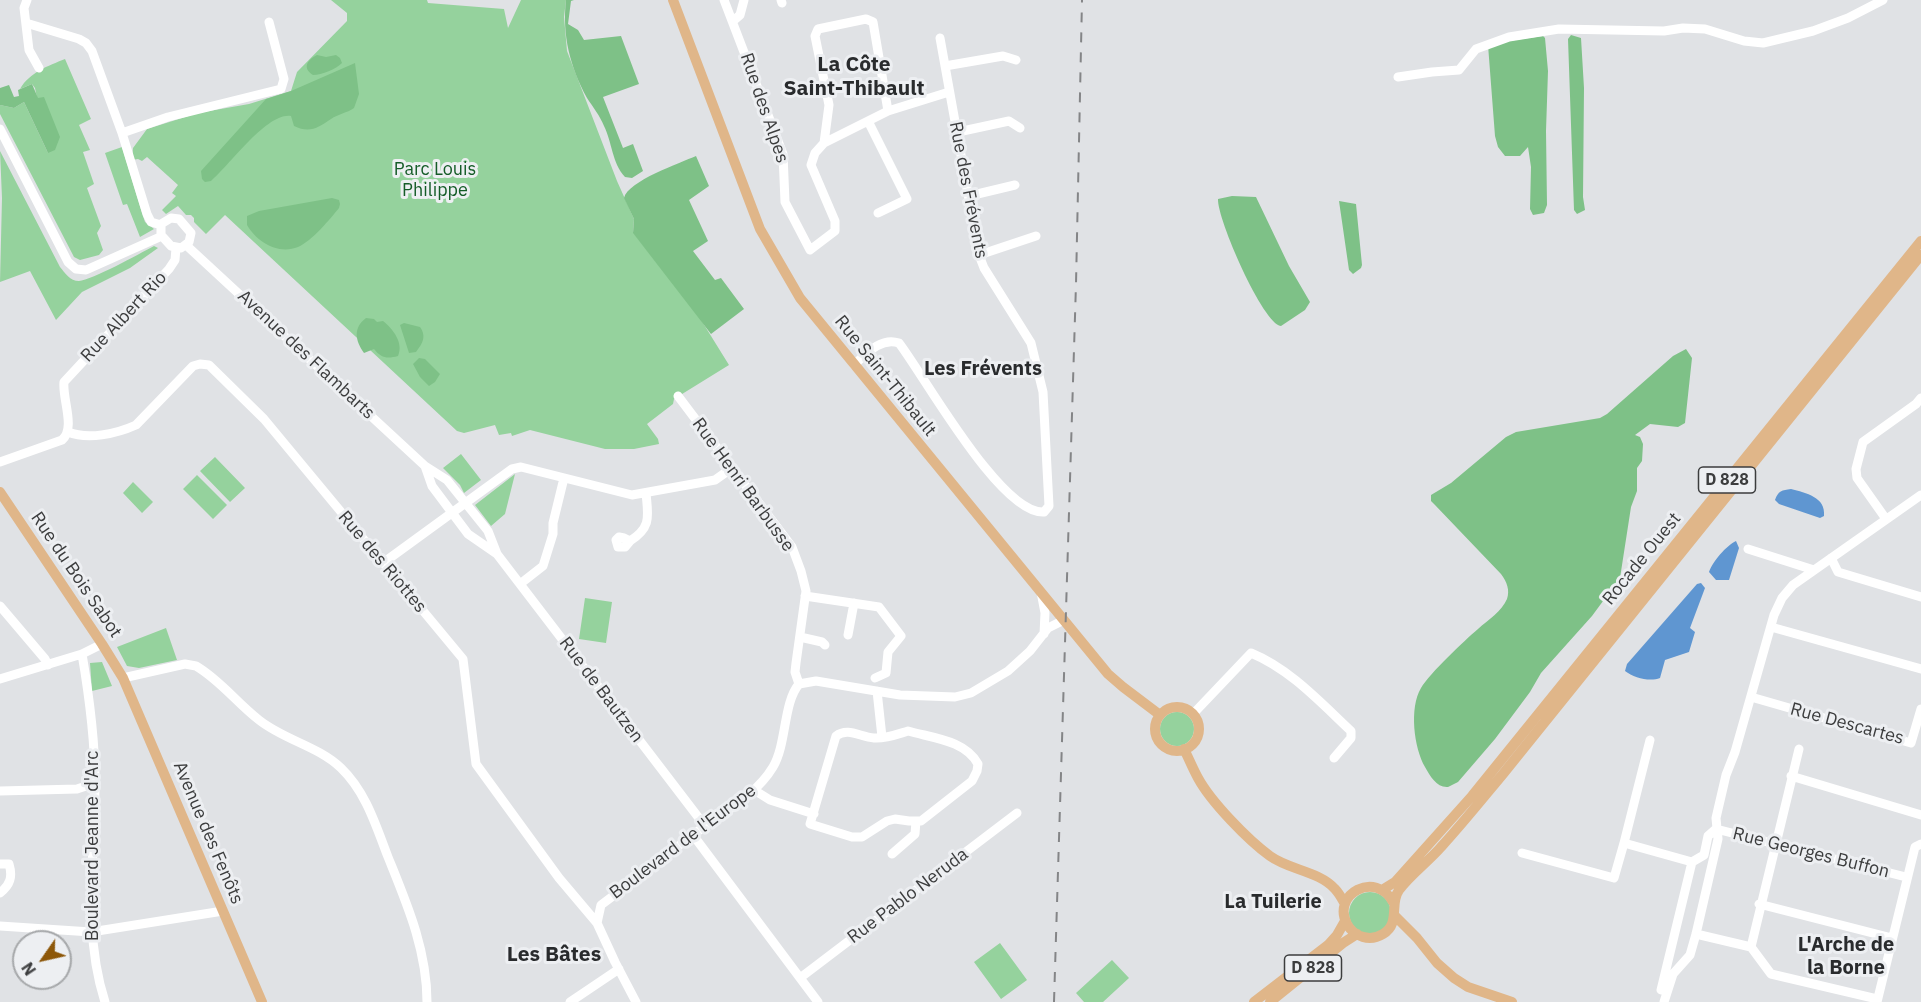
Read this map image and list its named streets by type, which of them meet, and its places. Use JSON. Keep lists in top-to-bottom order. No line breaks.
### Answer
{"streets":{"main road":["Rue Saint-Thibault","D 828","Rocade Ouest","Rue du Bois Sabot","Avenue des Fenôts"],"street":["Rue des Alpes","Rue des Frévents","Rue Albert Rio","Avenue des Flambarts","Rue Henri Barbusse","Rue des Riottes","Rue de Bautzen","Rue Descartes","Boulevard de l'Europe","Boulevard Jeanne d'Arc","Rue Georges Buffon","Rue Pablo Neruda"]},"crossings":[["Rue des Frévents","Rue Saint-Thibault"],["Rue Albert Rio","Avenue des Flambarts"],["Rue Albert Rio","Rue des Riottes"],["Avenue des Flambarts","Rue de Bautzen"],["D 828","Rocade Ouest"],["Rue Henri Barbusse","Boulevard de l'Europe"],["Rue des Riottes","Boulevard de l'Europe"],["Rue du Bois Sabot","Avenue des Fenôts"],["Rue de Bautzen","Boulevard de l'Europe"]],"districts":["La Côte Saint-Thibault","Les Frévents","La Tuilerie","L'Arche de la Borne","Les Bâtes"],"parks":["Parc Louis Philippe"],"north":"bottom left"}
